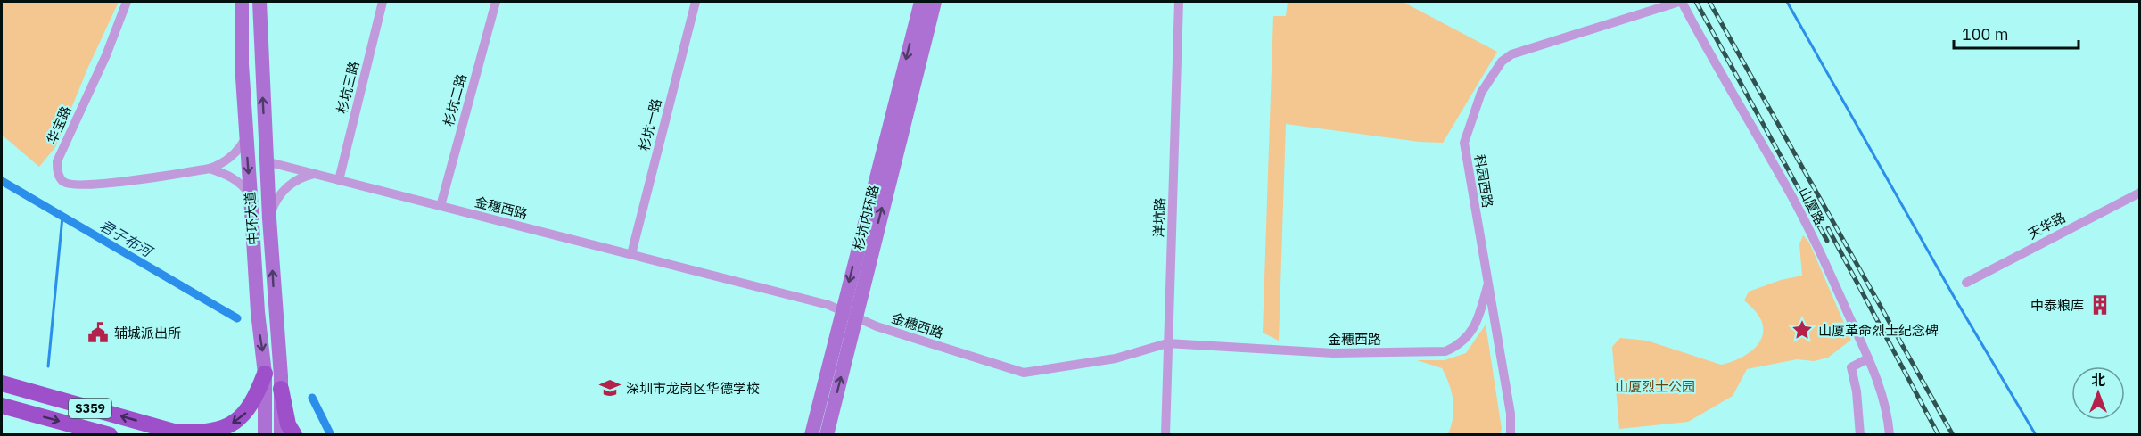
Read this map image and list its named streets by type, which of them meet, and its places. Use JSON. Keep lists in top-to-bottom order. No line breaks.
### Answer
{"streets":{"main road":["S359"],"street":["杉坑三路","杉坑二路","华宝路","杉坑一路","科园西路","山厦路","金穗西路","杉坑内环路","洋坑路","中环大道","天华路"]},"crossings":[["杉坑三路","金穗西路"],["杉坑二路","金穗西路"],["杉坑一路","金穗西路"],["科园西路","山厦路"],["科园西路","金穗西路"],["金穗西路","杉坑内环路"],["金穗西路","洋坑路"],["金穗西路","中环大道"]],"water":["君子布河"],"parks":["山厦烈士公园"],"places":{"building":["中泰粮库"],"place":["山厦革命烈士纪念碑"],"public building":["辅城派出所"],"school or university":["深圳市龙岗区华德学校"]},"scale_bar":"100 m","north":"top"}
